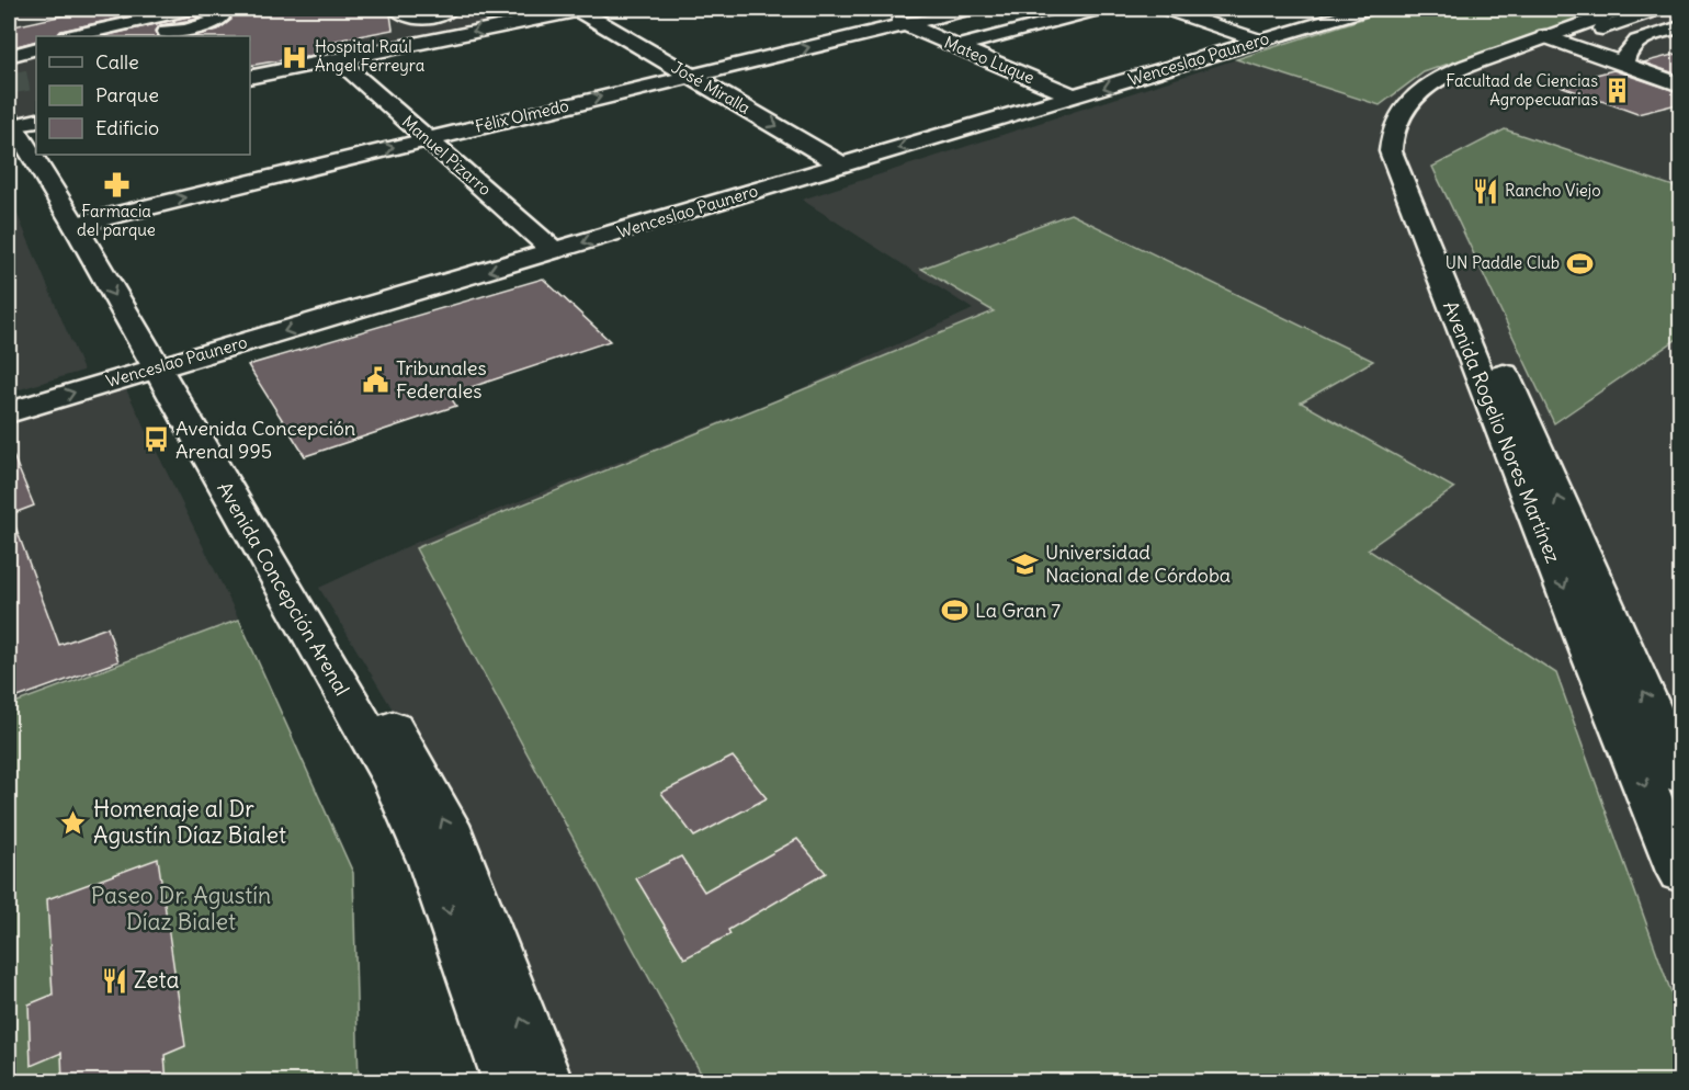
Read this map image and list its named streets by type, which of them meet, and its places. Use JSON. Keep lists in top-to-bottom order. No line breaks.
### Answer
{"streets":{"main road":["Wenceslao Paunero","Mateo Luque","José Miralla","Félix Olmedo","Manuel Pizarro","Avenida Rogelio Nores Martínez","Avenida Concepción Arenal"]},"crossings":[["Wenceslao Paunero","Mateo Luque"],["Wenceslao Paunero","José Miralla"],["Wenceslao Paunero","Manuel Pizarro"],["Wenceslao Paunero","Avenida Concepción Arenal"],["Mateo Luque","Félix Olmedo"],["José Miralla","Félix Olmedo"],["Félix Olmedo","Manuel Pizarro"],["Félix Olmedo","Avenida Concepción Arenal"]],"one_way":["José Miralla"],"parks":["Paseo Dr. Agustín Díaz Bialet"],"places":{"hospital":["Hospital Raúl Ángel Ferreyra"],"building":["Facultad de Ciencias Agropecuarias"],"pharmacy":["Farmacia del parque"],"restaurant":["Rancho Viejo","Zeta"],"sports":["UN Paddle Club","La Gran 7"],"public building":["Tribunales Federales"],"bus stop":["Avenida Concepción Arenal 995"],"school or university":["Universidad Nacional de Córdoba"],"place":["Homenaje al Dr Agustín Díaz Bialet"]},"legend":["Calle","Parque","Edificio"]}
